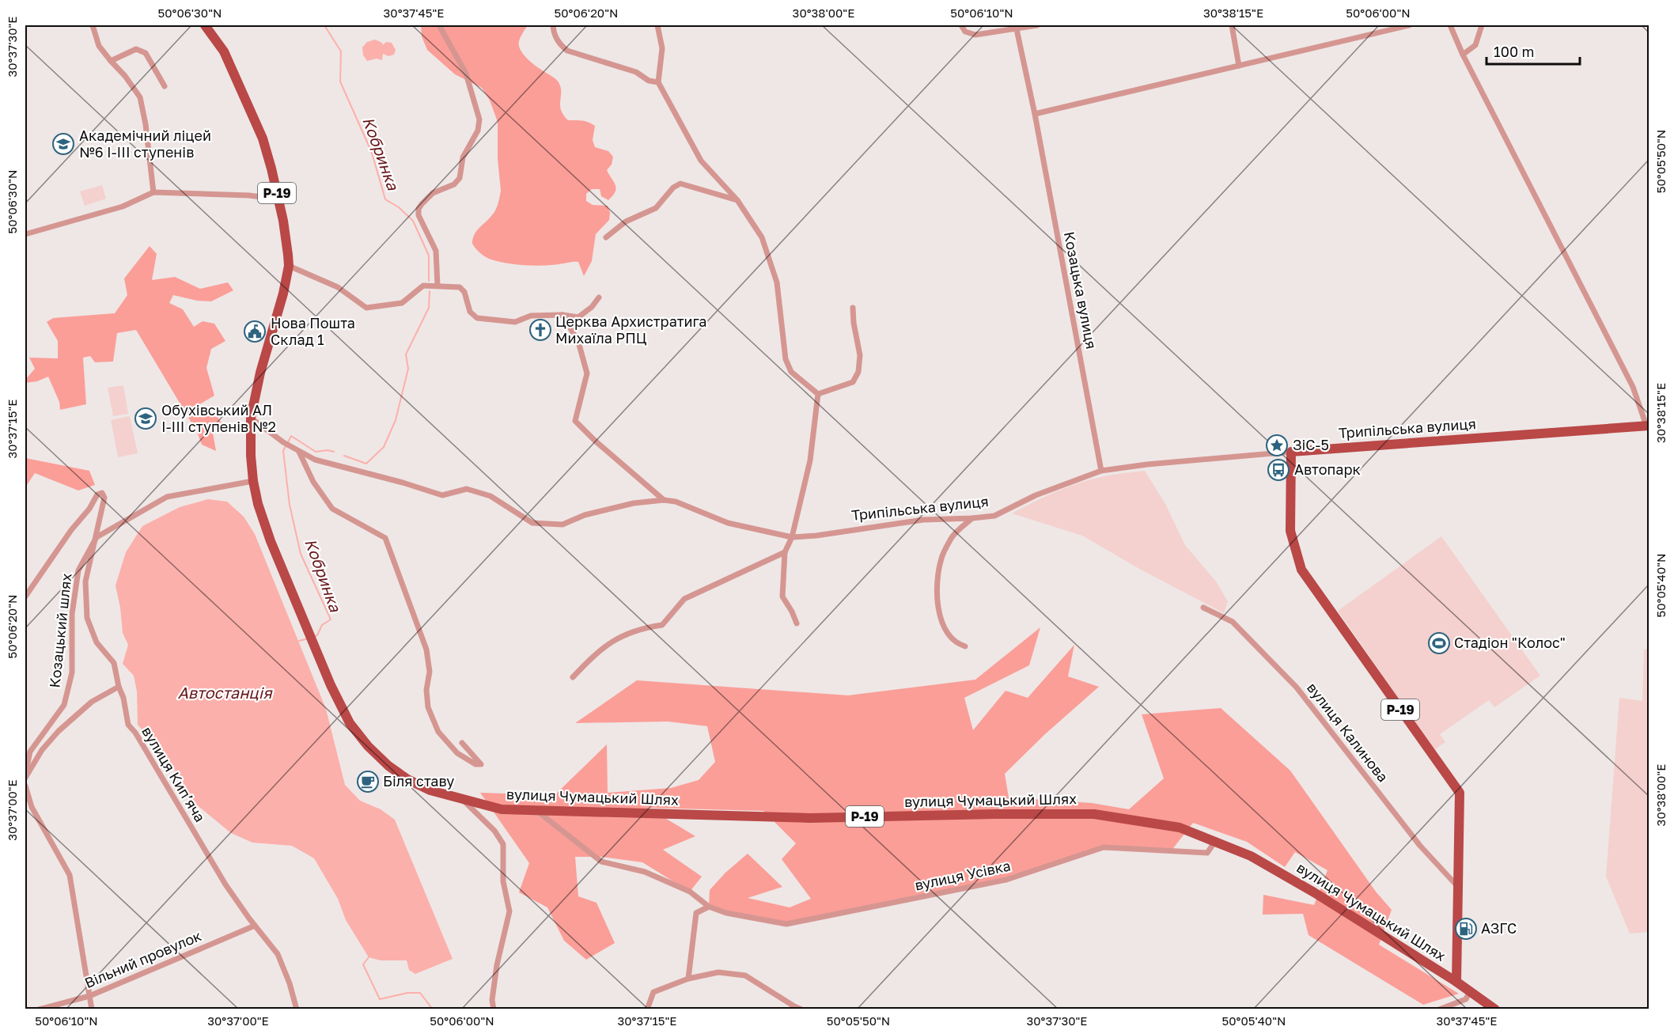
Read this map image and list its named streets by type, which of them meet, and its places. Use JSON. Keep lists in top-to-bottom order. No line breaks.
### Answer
{"streets":{"main road":["Р-19","Трипільська вулиця","вулиця Чумацький Шлях"],"street":["Козацька вулиця","Козацький шлях","вулиця Калинова","вулиця Кипʼяча","вулиця Усівка","Вільний провулок"]},"crossings":[["Р-19","Трипільська вулиця"],["Р-19","вулиця Калинова"],["Р-19","вулиця Чумацький Шлях"],["Козацька вулиця","Трипільська вулиця"],["Трипільська вулиця","вулиця Чумацький Шлях"],["Козацький шлях","вулиця Кипʼяча"],["вулиця Кипʼяча","Вільний провулок"],["вулиця Чумацький Шлях","вулиця Усівка"]],"water":["Кобринка","Автостанція"],"places":{"school or university":["Академічний ліцей №6 І-ІІІ ступенів","Обухівський АЛ І-ІІІ ступенів №2"],"church":["Церква Архистратига Михаїла РПЦ"],"public building":["Нова Пошта Склад 1"],"place":["ЗіС-5"],"bus stop":["Автопарк"],"sports":["Стадіон \"Колос\""],"cafe":["Біля ставу"],"fuel station":["АЗГС"]},"scale_bar":"100 m","coordinates":["50°06'30\"N","30°37'45\"E","50°06'20\"N","30°38'00\"E","50°06'10\"N","30°38'15\"E","50°06'00\"N","30°37'30\"E","50°05'50\"N","30°37'15\"E","50°05'40\"N","30°37'00\"E"]}
